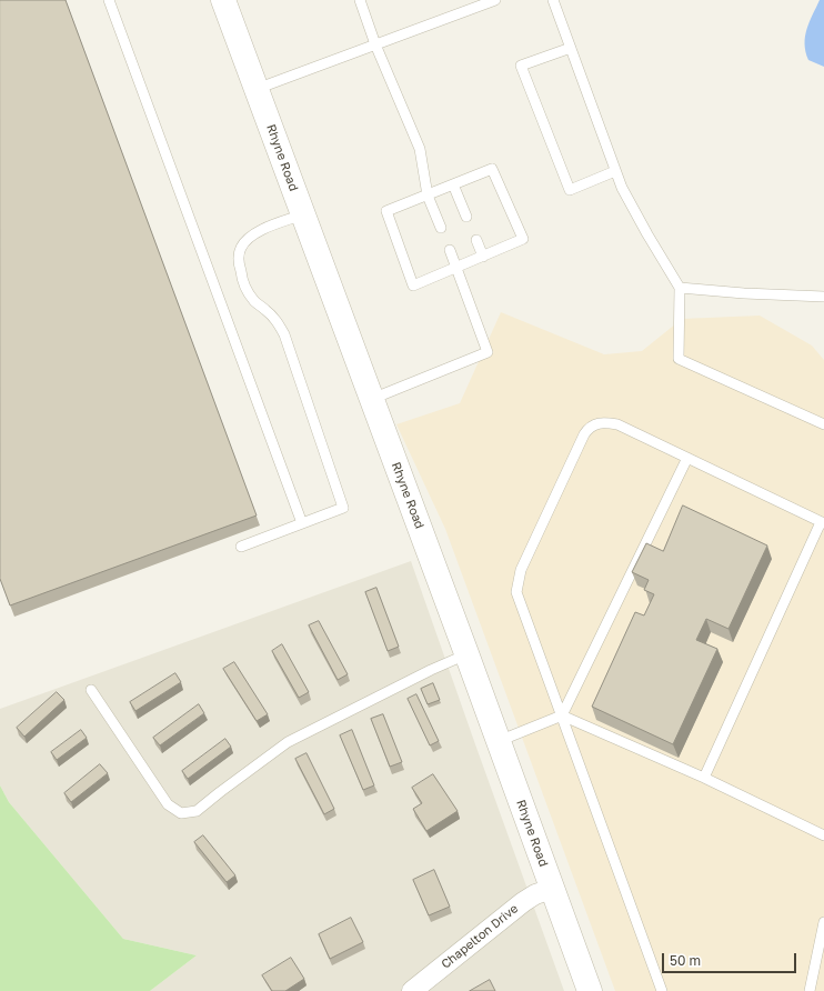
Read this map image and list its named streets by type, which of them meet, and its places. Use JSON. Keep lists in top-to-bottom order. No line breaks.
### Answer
{"streets":{"street":["Rhyne Road","Chapelton Drive"]},"crossings":[["Rhyne Road","Chapelton Drive"]],"scale_bar":"50 m"}
